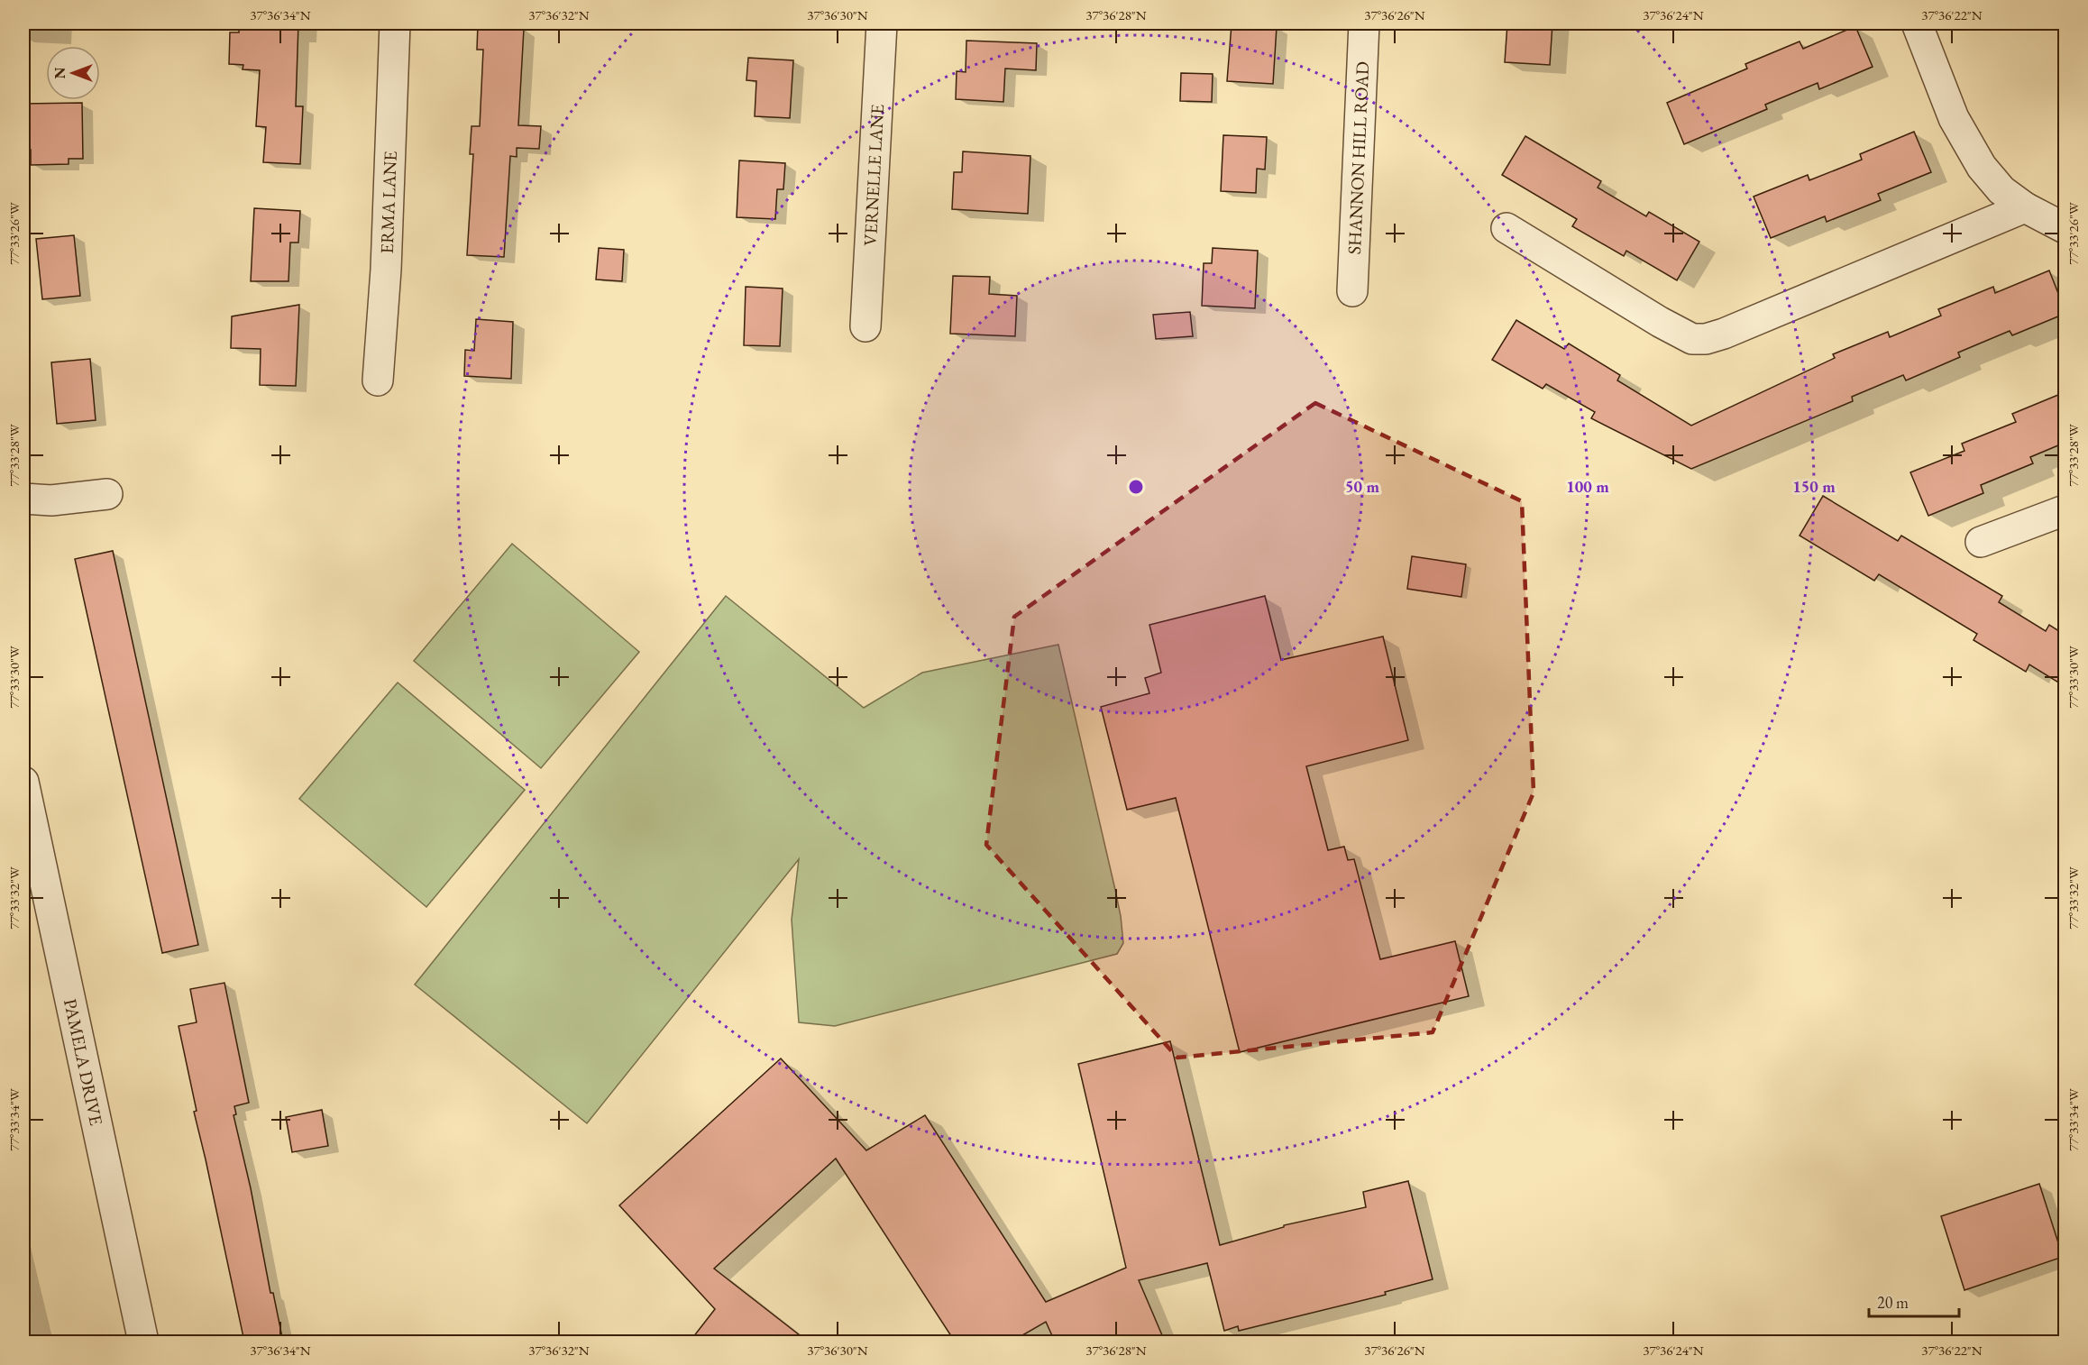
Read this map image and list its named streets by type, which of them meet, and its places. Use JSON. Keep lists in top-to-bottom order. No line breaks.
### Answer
{"streets":{"street":["SHANNON HILL ROAD","VERNELLE LANE","ERMA LANE","PAMELA DRIVE"]},"scale_bar":"20 m","north":"left","coordinates":["37°36'34\"N","37°36'32\"N","37°36'30\"N","37°36'28\"N","37°36'26\"N","37°36'24\"N","37°36'22\"N","77°33'26\"W","77°33'28\"W","77°33'30\"W","77°33'32\"W","77°33'34\"W"],"rings":["50 m","100 m","150 m"]}
